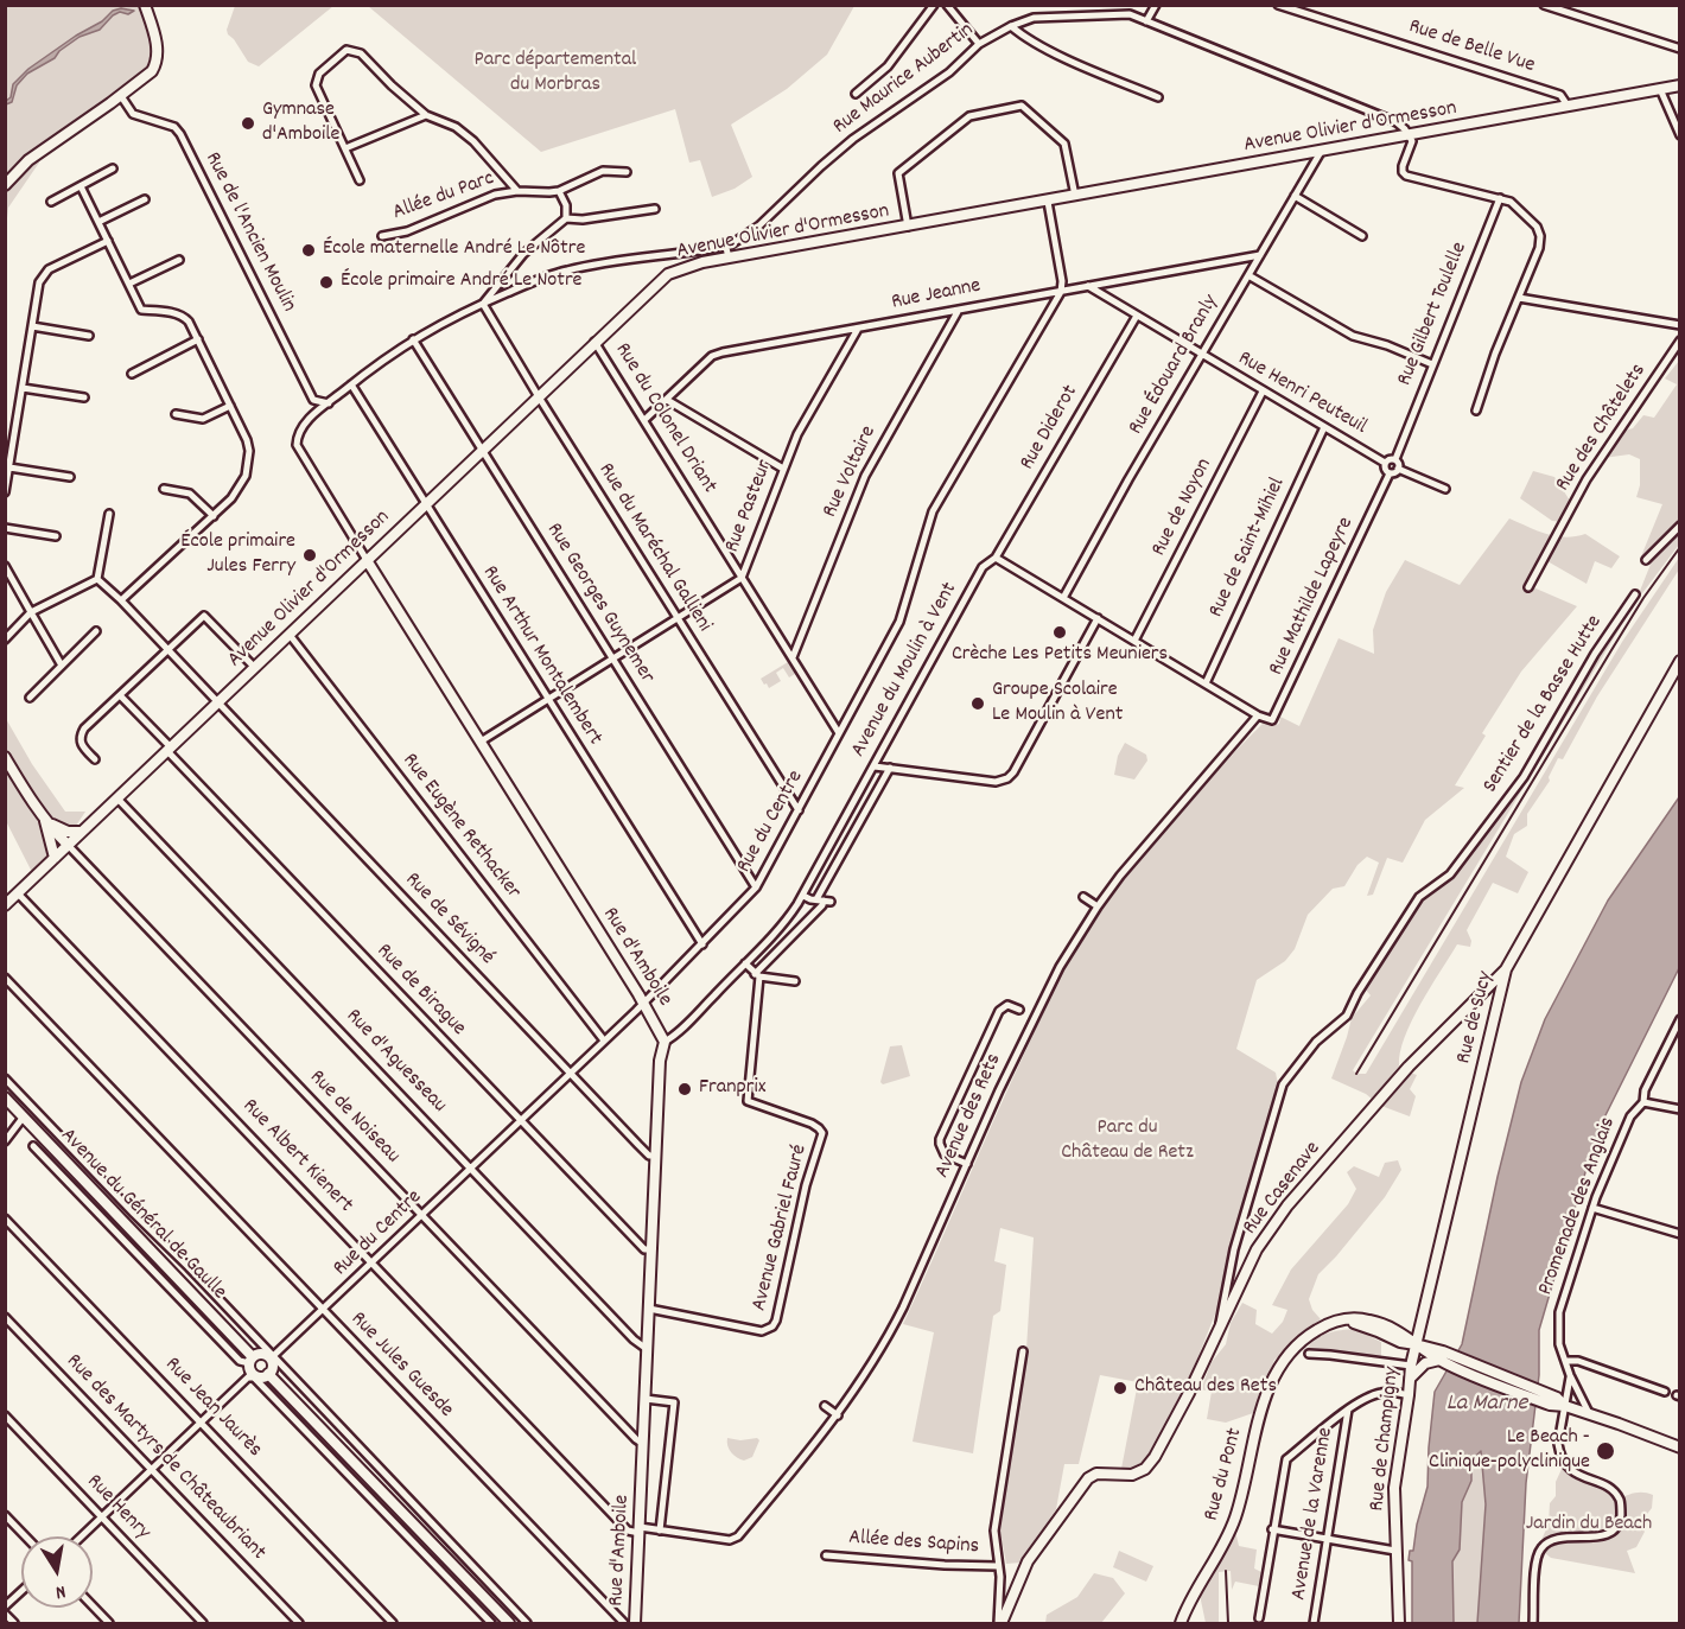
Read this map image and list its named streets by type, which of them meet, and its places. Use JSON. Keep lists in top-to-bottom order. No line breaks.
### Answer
{"streets":{"street":["Rue de Belle Vue","Rue Maurice Aubertin","Avenue Olivier d'Ormesson","Allée du Parc","Rue de l'Ancien Moulin","Rue Jeanne","Rue Gilbert Toulelle","Rue Édouard Branly","Rue Henri Peuteuil","Rue du Colonel Driant","Rue Diderot","Rue des Châtelets","Rue Voltaire","Rue Pasteur","Rue de Noyon","Rue du Maréchal Gallieni","Rue de Saint-Mihiel","Rue Mathilde Lapeyre","Rue Georges Guynemer","Rue Arthur Montalembert","Avenue du Moulin à Vent","Sentier de la Basse Hutte","Rue du Centre","Rue Eugène Rethacker","Rue de Sévigné","Rue d'Amboile","Rue de Birague","Rue de Sucy","Rue d'Aguesseau","Avenue des Rets","Rue de Noiseau","Rue Albert Kienert","Rue Casenave","Promenade des Anglais","Avenue du Général de Gaulle","Avenue Gabriel Fauré","Rue Jules Guesde","Rue Jean Jaurès","Rue de Champigny","Rue des Martyrs de Châteaubriant","Rue du Pont","Rue Henry","Avenue de la Varenne","Allée des Sapins"]},"crossings":[["Rue de Belle Vue","Avenue Olivier d'Ormesson"],["Avenue Olivier d'Ormesson","Rue Édouard Branly"],["Avenue Olivier d'Ormesson","Rue du Colonel Driant"],["Avenue Olivier d'Ormesson","Rue du Maréchal Gallieni"],["Avenue Olivier d'Ormesson","Rue Georges Guynemer"],["Avenue Olivier d'Ormesson","Rue Arthur Montalembert"],["Avenue Olivier d'Ormesson","Rue Eugène Rethacker"],["Avenue Olivier d'Ormesson","Rue de Sévigné"],["Avenue Olivier d'Ormesson","Rue d'Amboile"],["Avenue Olivier d'Ormesson","Rue de Birague"],["Avenue Olivier d'Ormesson","Rue d'Aguesseau"],["Avenue Olivier d'Ormesson","Rue de Noiseau"],["Avenue Olivier d'Ormesson","Rue Albert Kienert"],["Rue de l'Ancien Moulin","Rue d'Amboile"],["Rue Jeanne","Rue Édouard Branly"],["Rue Jeanne","Rue Henri Peuteuil"],["Rue Jeanne","Rue du Colonel Driant"],["Rue Jeanne","Rue Voltaire"],["Rue Jeanne","Rue Pasteur"],["Rue Jeanne","Rue du Centre"],["Rue Gilbert Toulelle","Rue Henri Peuteuil"],["Rue Gilbert Toulelle","Rue Mathilde Lapeyre"],["Rue Édouard Branly","Rue Henri Peuteuil"],["Rue Henri Peuteuil","Rue Diderot"],["Rue Henri Peuteuil","Rue de Noyon"],["Rue Henri Peuteuil","Rue de Saint-Mihiel"],["Rue Henri Peuteuil","Rue Mathilde Lapeyre"],["Rue du Colonel Driant","Rue Voltaire"],["Rue du Colonel Driant","Rue Pasteur"],["Rue du Colonel Driant","Rue du Centre"],["Rue Diderot","Avenue du Moulin à Vent"],["Rue Pasteur","Rue du Maréchal Gallieni"],["Rue Pasteur","Rue Georges Guynemer"],["Rue Pasteur","Rue Arthur Montalembert"],["Rue Pasteur","Rue d'Amboile"],["Rue du Maréchal Gallieni","Rue du Centre"],["Rue du Maréchal Gallieni","Rue d'Amboile"],["Rue Mathilde Lapeyre","Avenue des Rets"],["Rue Georges Guynemer","Rue du Centre"],["Rue Georges Guynemer","Rue d'Amboile"],["Rue Arthur Montalembert","Rue du Centre"],["Rue Arthur Montalembert","Rue d'Amboile"],["Avenue du Moulin à Vent","Rue d'Amboile"],["Sentier de la Basse Hutte","Rue Casenave"],["Rue du Centre","Rue Eugène Rethacker"],["Rue du Centre","Rue de Sévigné"],["Rue du Centre","Rue d'Amboile"],["Rue du Centre","Rue de Birague"],["Rue du Centre","Rue d'Aguesseau"],["Rue du Centre","Rue de Noiseau"],["Rue du Centre","Rue Albert Kienert"],["Rue du Centre","Rue Jules Guesde"],["Rue de Sévigné","Rue d'Amboile"],["Rue d'Amboile","Rue de Birague"],["Rue d'Amboile","Rue d'Aguesseau"],["Rue d'Amboile","Rue de Noiseau"],["Rue d'Amboile","Rue Albert Kienert"],["Rue d'Amboile","Avenue Gabriel Fauré"],["Rue de Sucy","Rue Casenave"],["Rue de Sucy","Rue de Champigny"],["Rue de Sucy","Rue du Pont"],["Promenade des Anglais","Rue du Pont"],["Rue de Champigny","Rue du Pont"]],"water":["La Marne"],"parks":["Parc départemental du Morbras","Parc du Château de Retz","Jardin du Beach"],"places":["Gymnase d'Amboile","École maternelle André Le Nôtre","École primaire André Le Notre","École primaire Jules Ferry","Crèche Les Petits Meuniers","Groupe Scolaire Le Moulin à Vent","Franprix","Château des Rets","Le Beach - Clinique-polyclinique"],"north":"bottom"}
